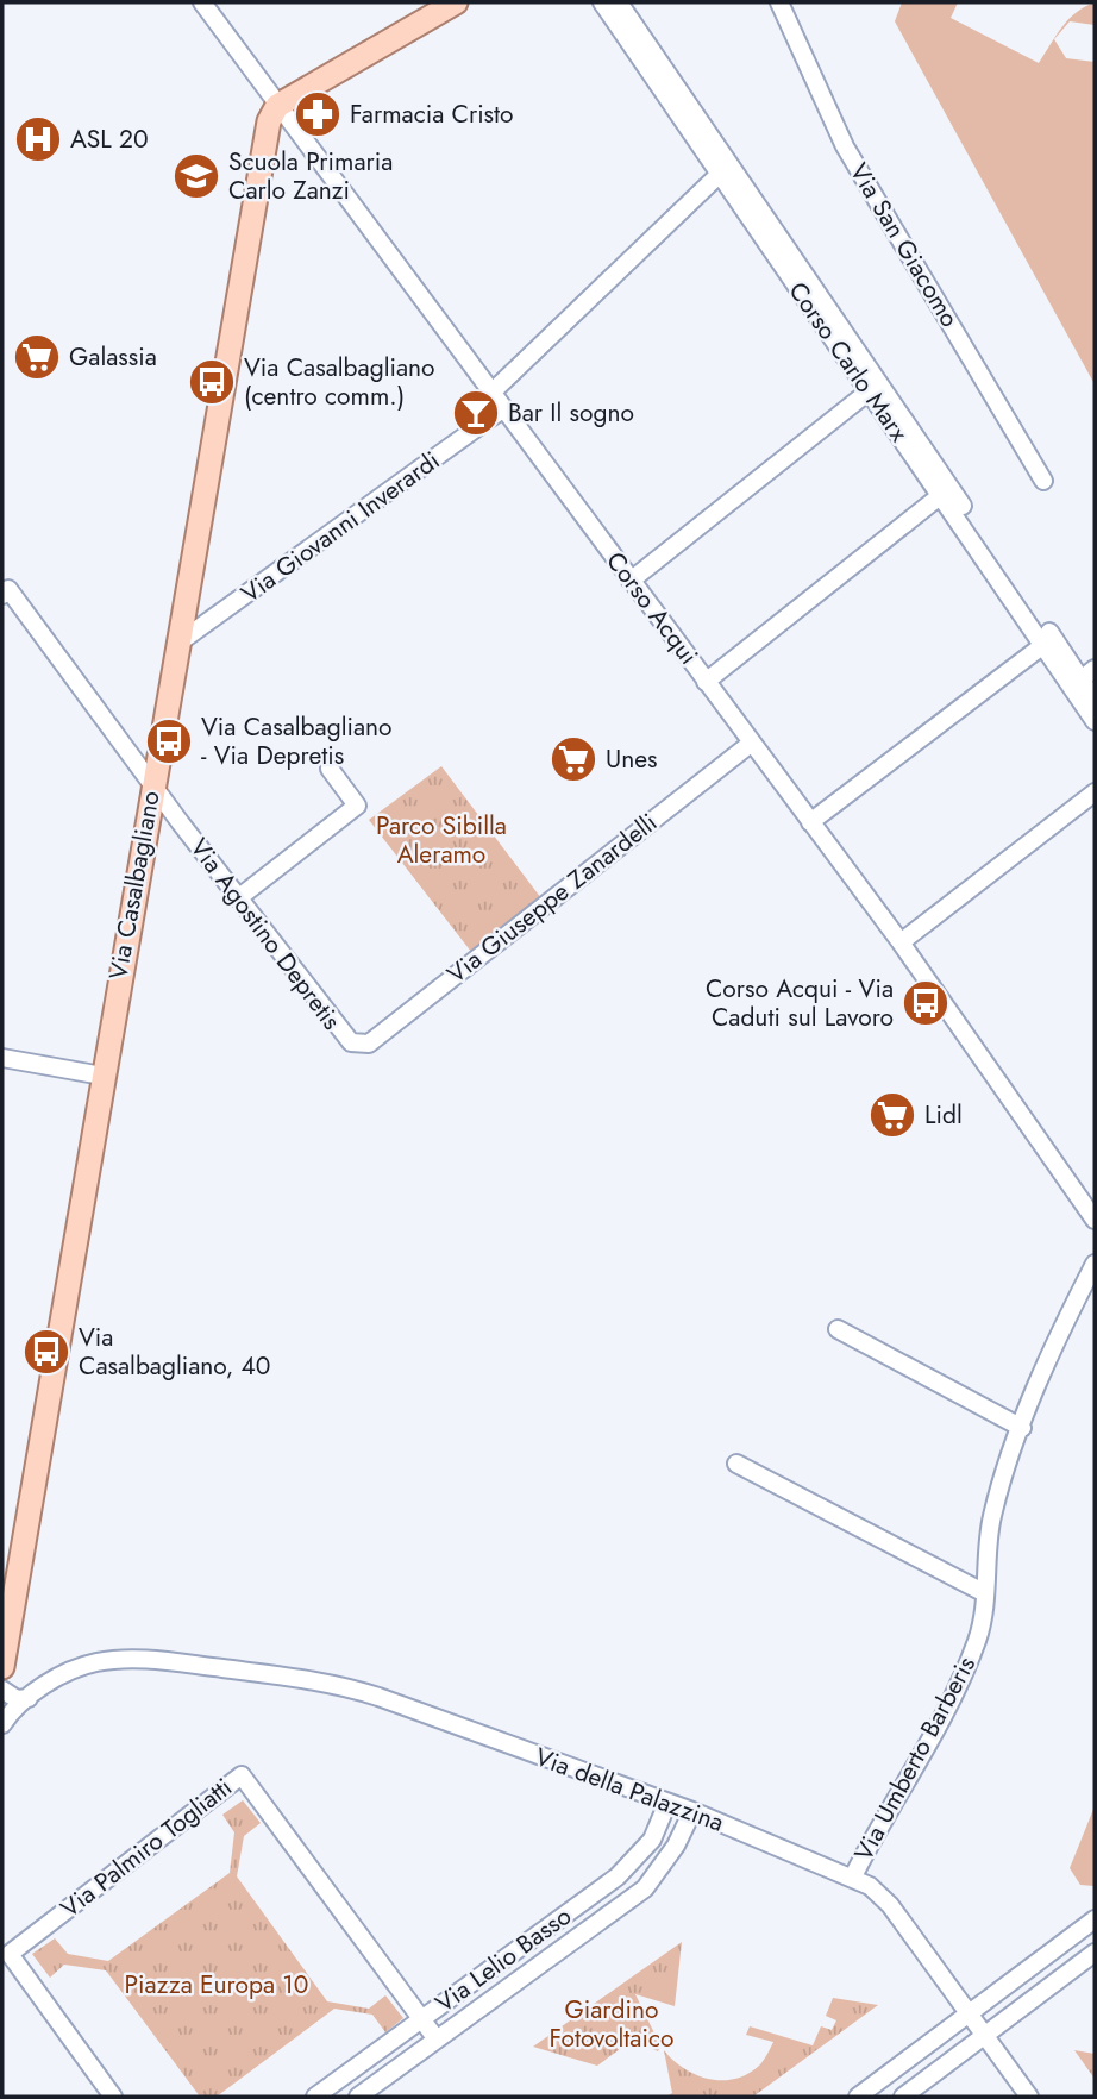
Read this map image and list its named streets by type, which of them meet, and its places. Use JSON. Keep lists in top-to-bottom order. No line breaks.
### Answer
{"streets":{"main road":["Via Casalbagliano"],"street":["Via San Giacomo","Corso Carlo Marx","Via Giovanni Inverardi","Corso Acqui","Via Giuseppe Zanardelli","Via Agostino Depretis","Via Umberto Barberis","Via della Palazzina","Via Palmiro Togliatti","Via Lelio Basso"]},"crossings":[["Via Giovanni Inverardi","Corso Acqui"],["Via Giovanni Inverardi","Via Casalbagliano"],["Corso Acqui","Via Casalbagliano"],["Corso Acqui","Via Giuseppe Zanardelli"],["Via Casalbagliano","Via Agostino Depretis"],["Via Giuseppe Zanardelli","Via Agostino Depretis"],["Via Umberto Barberis","Via della Palazzina"],["Via della Palazzina","Via Lelio Basso"],["Via Palmiro Togliatti","Via Lelio Basso"]],"parks":["Parco Sibilla Aleramo","Piazza Europa 10","Giardino Fotovoltaico"],"places":{"pharmacy":["Farmacia Cristo"],"hospital":["ASL 20"],"school or university":["Scuola Primaria Carlo Zanzi"],"supermarket":["Galassia","Unes","Lidl"],"bus stop":["Via Casalbagliano (centro comm.)","Via Casalbagliano - Via Depretis","Corso Acqui - Via Caduti sul Lavoro","Via Casalbagliano, 40"],"bar":["Bar Il sogno"]}}
